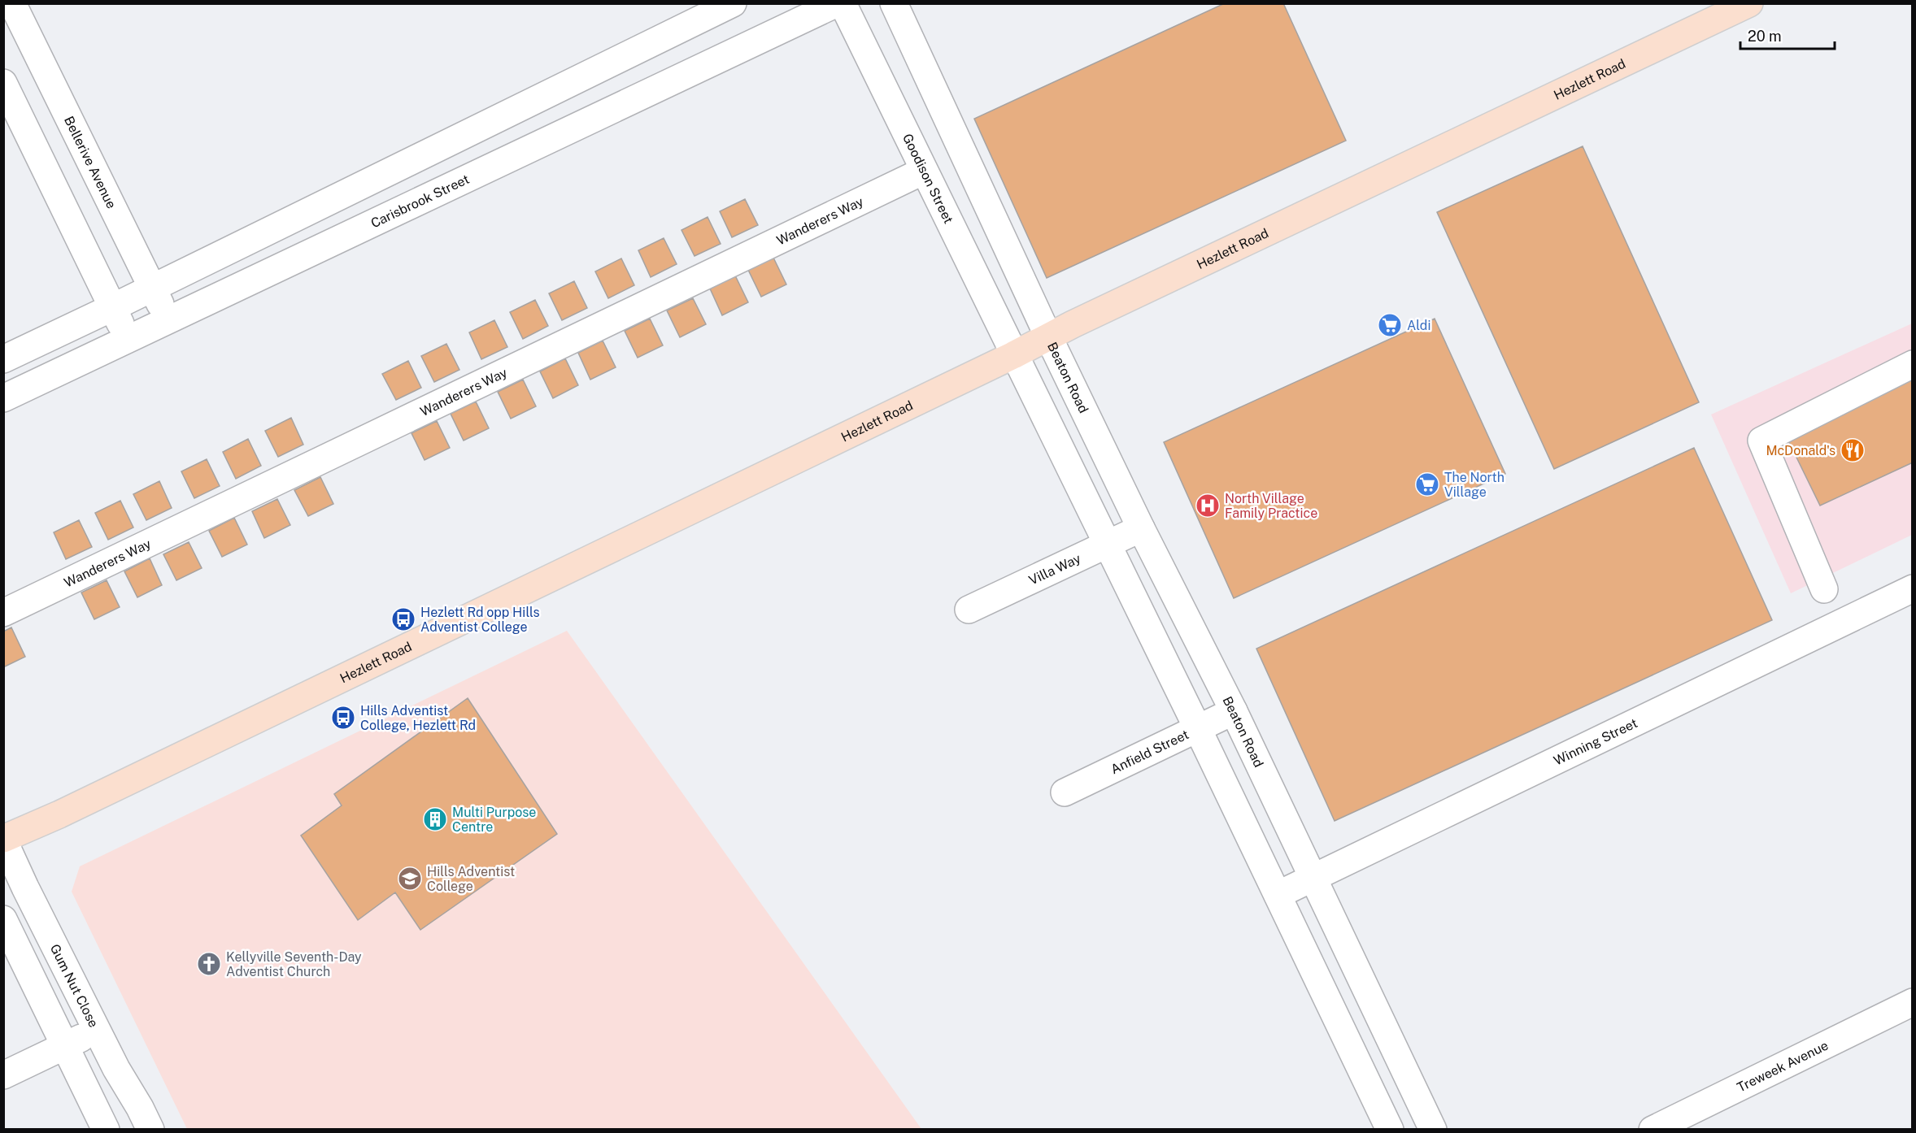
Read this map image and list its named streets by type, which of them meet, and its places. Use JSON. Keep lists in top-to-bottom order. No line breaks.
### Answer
{"streets":{"main road":["Hezlett Road"],"street":["Bellerive Avenue","Goodison Street","Carisbrook Street","Wanderers Way","Beaton Road","Villa Way","Winning Street","Anfield Street","Gum Nut Close","Treweek Avenue"]},"crossings":[["Hezlett Road","Goodison Street"],["Hezlett Road","Beaton Road"],["Hezlett Road","Gum Nut Close"],["Bellerive Avenue","Carisbrook Street"],["Goodison Street","Wanderers Way"],["Beaton Road","Villa Way"],["Beaton Road","Winning Street"],["Beaton Road","Anfield Street"]],"places":{"supermarket":["Aldi","The North Village"],"restaurant":["McDonald's"],"hospital":["North Village Family Practice"],"bus stop":["Hezlett Rd opp Hills Adventist College","Hills Adventist College, Hezlett Rd"],"building":["Multi Purpose Centre"],"school or university":["Hills Adventist College"],"church":["Kellyville Seventh-Day Adventist Church"]},"scale_bar":"20 m"}
